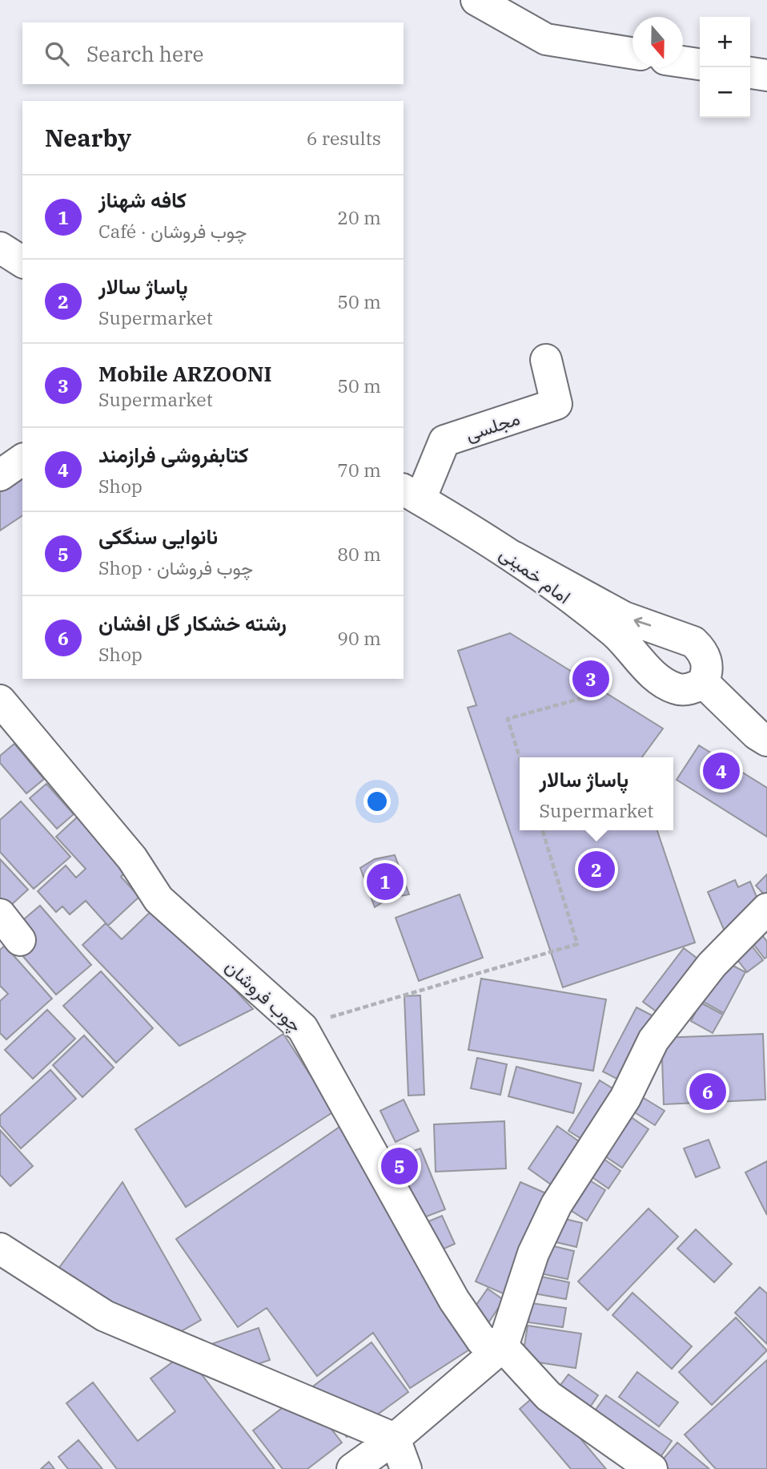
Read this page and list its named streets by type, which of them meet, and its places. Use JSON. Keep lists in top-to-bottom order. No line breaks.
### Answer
{"streets":{"street":["مجلسی","امام خمینی","چوب فروشان"]},"crossings":[["مجلسی","امام خمینی"]],"north":"bottom","page":{"map_buttons":["+","−"],"search":"Search here","heading":["Nearby","6 results"],"list":[{"mark":"1","name":"کافه شهناز","note":"Café · چوب فروشان","value":"20 m"},{"mark":"2","name":"پاساژ سالار","note":"Supermarket","value":"50 m"},{"mark":"3","name":"Mobile ARZOONI","note":"Supermarket","value":"50 m"},{"mark":"4","name":"کتابفروشی فرازمند","note":"Shop","value":"70 m"},{"mark":"5","name":"نانوایی سنگکی","note":"Shop · چوب فروشان","value":"80 m"},{"mark":"6","name":"رشته خشکار گل افشان","note":"Shop","value":"90 m"}],"pins":["3","4","2","1","6","5"],"popup":["پاساژ سالار","Supermarket"]}}
